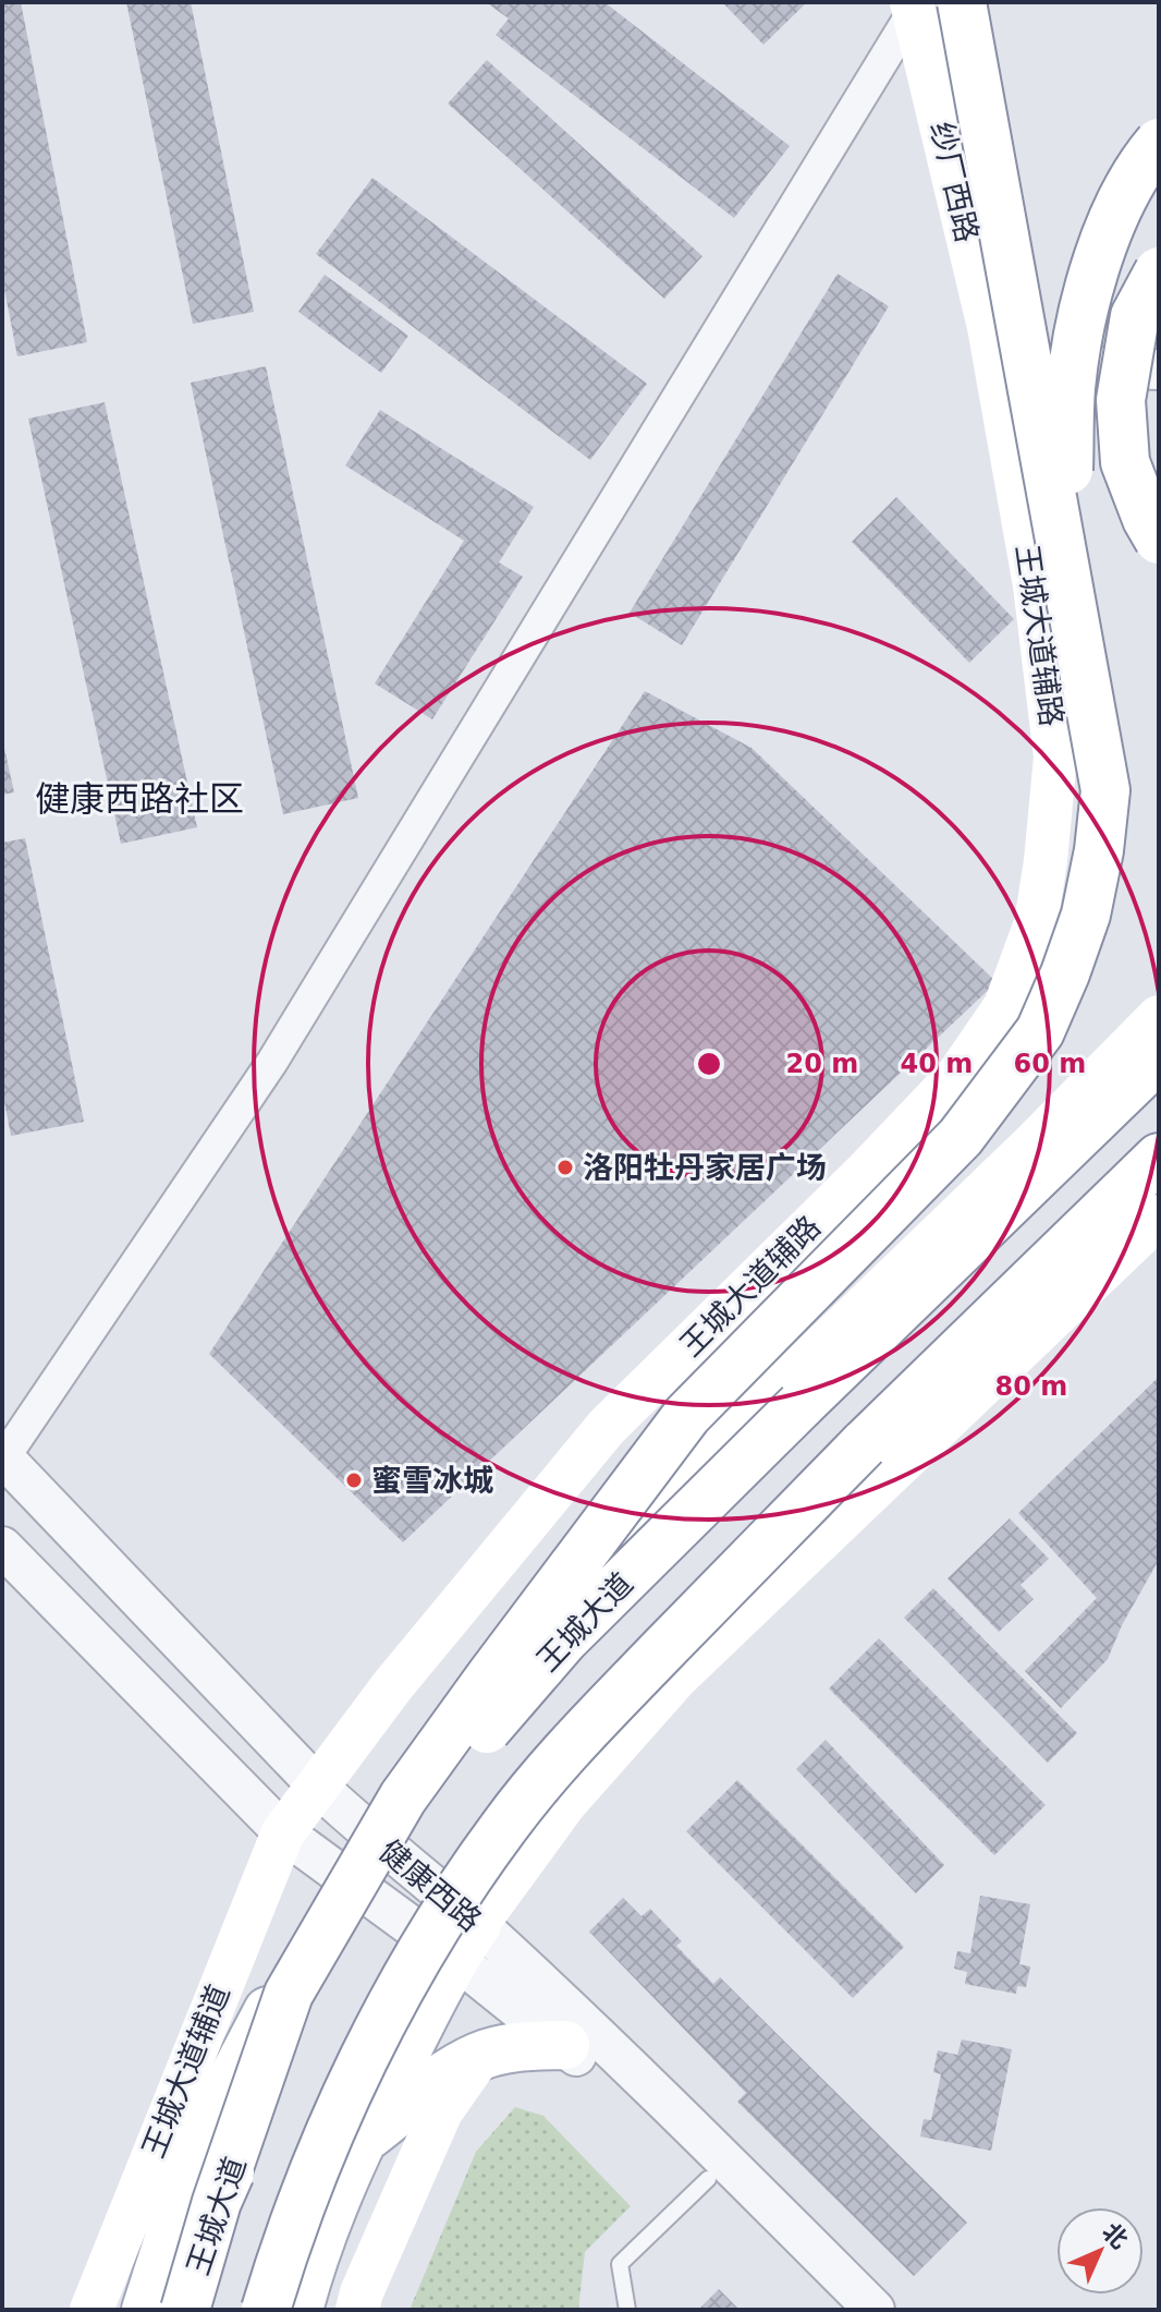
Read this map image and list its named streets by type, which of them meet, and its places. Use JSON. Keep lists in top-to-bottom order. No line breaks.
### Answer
{"streets":{"main road":["纱厂西路","王城大道辅路","王城大道","王城大道辅道"],"street":["健康西路"]},"crossings":[["纱厂西路","王城大道辅路"],["王城大道辅路","健康西路"],["王城大道辅路","王城大道辅道"],["健康西路","王城大道辅道"]],"districts":["健康西路社区"],"places":["洛阳牡丹家居广场","蜜雪冰城"],"north":"top right","rings":["20 m","40 m","60 m","80 m"]}
